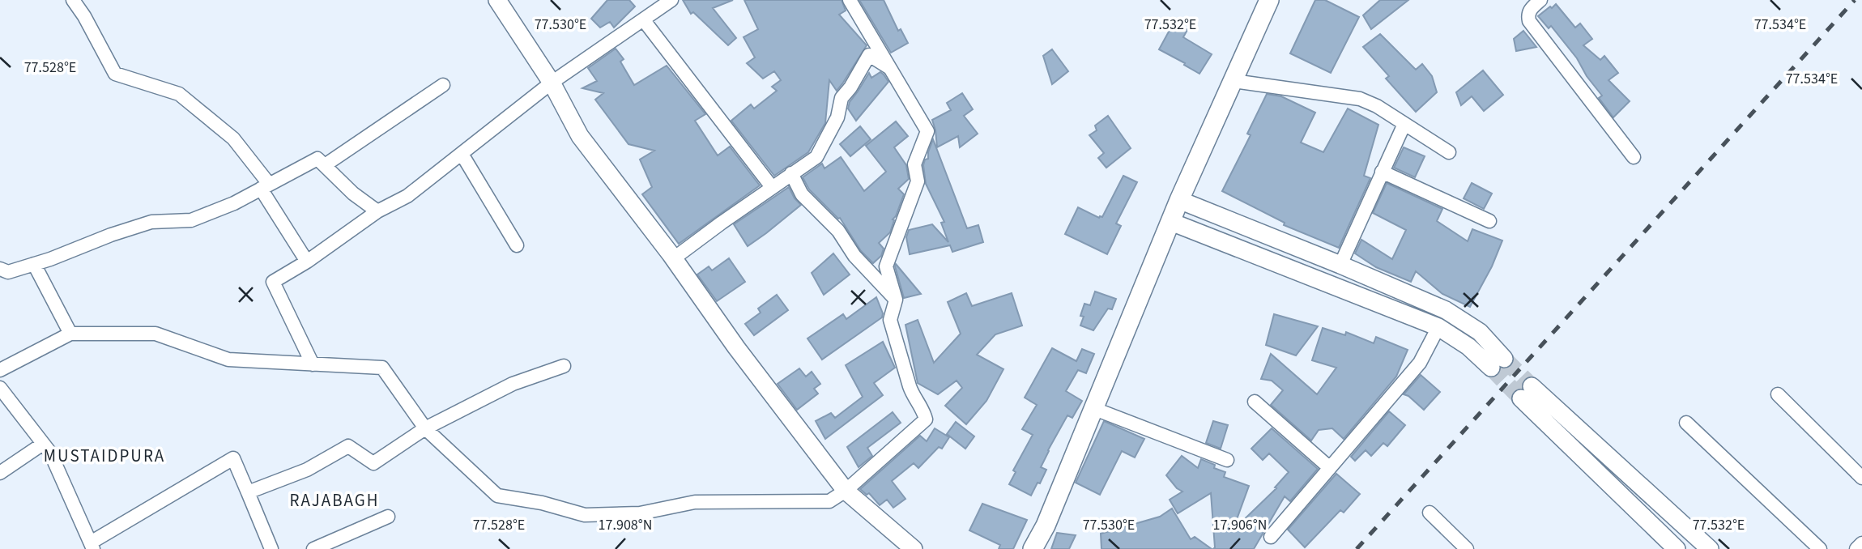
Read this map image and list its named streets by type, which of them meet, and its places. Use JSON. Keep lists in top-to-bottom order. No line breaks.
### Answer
{"districts":["MUSTAIDPURA","RAJABAGH"],"coordinates":["77.530°E","77.532°E","77.534°E","77.528°E","17.908°N","17.906°N"]}
